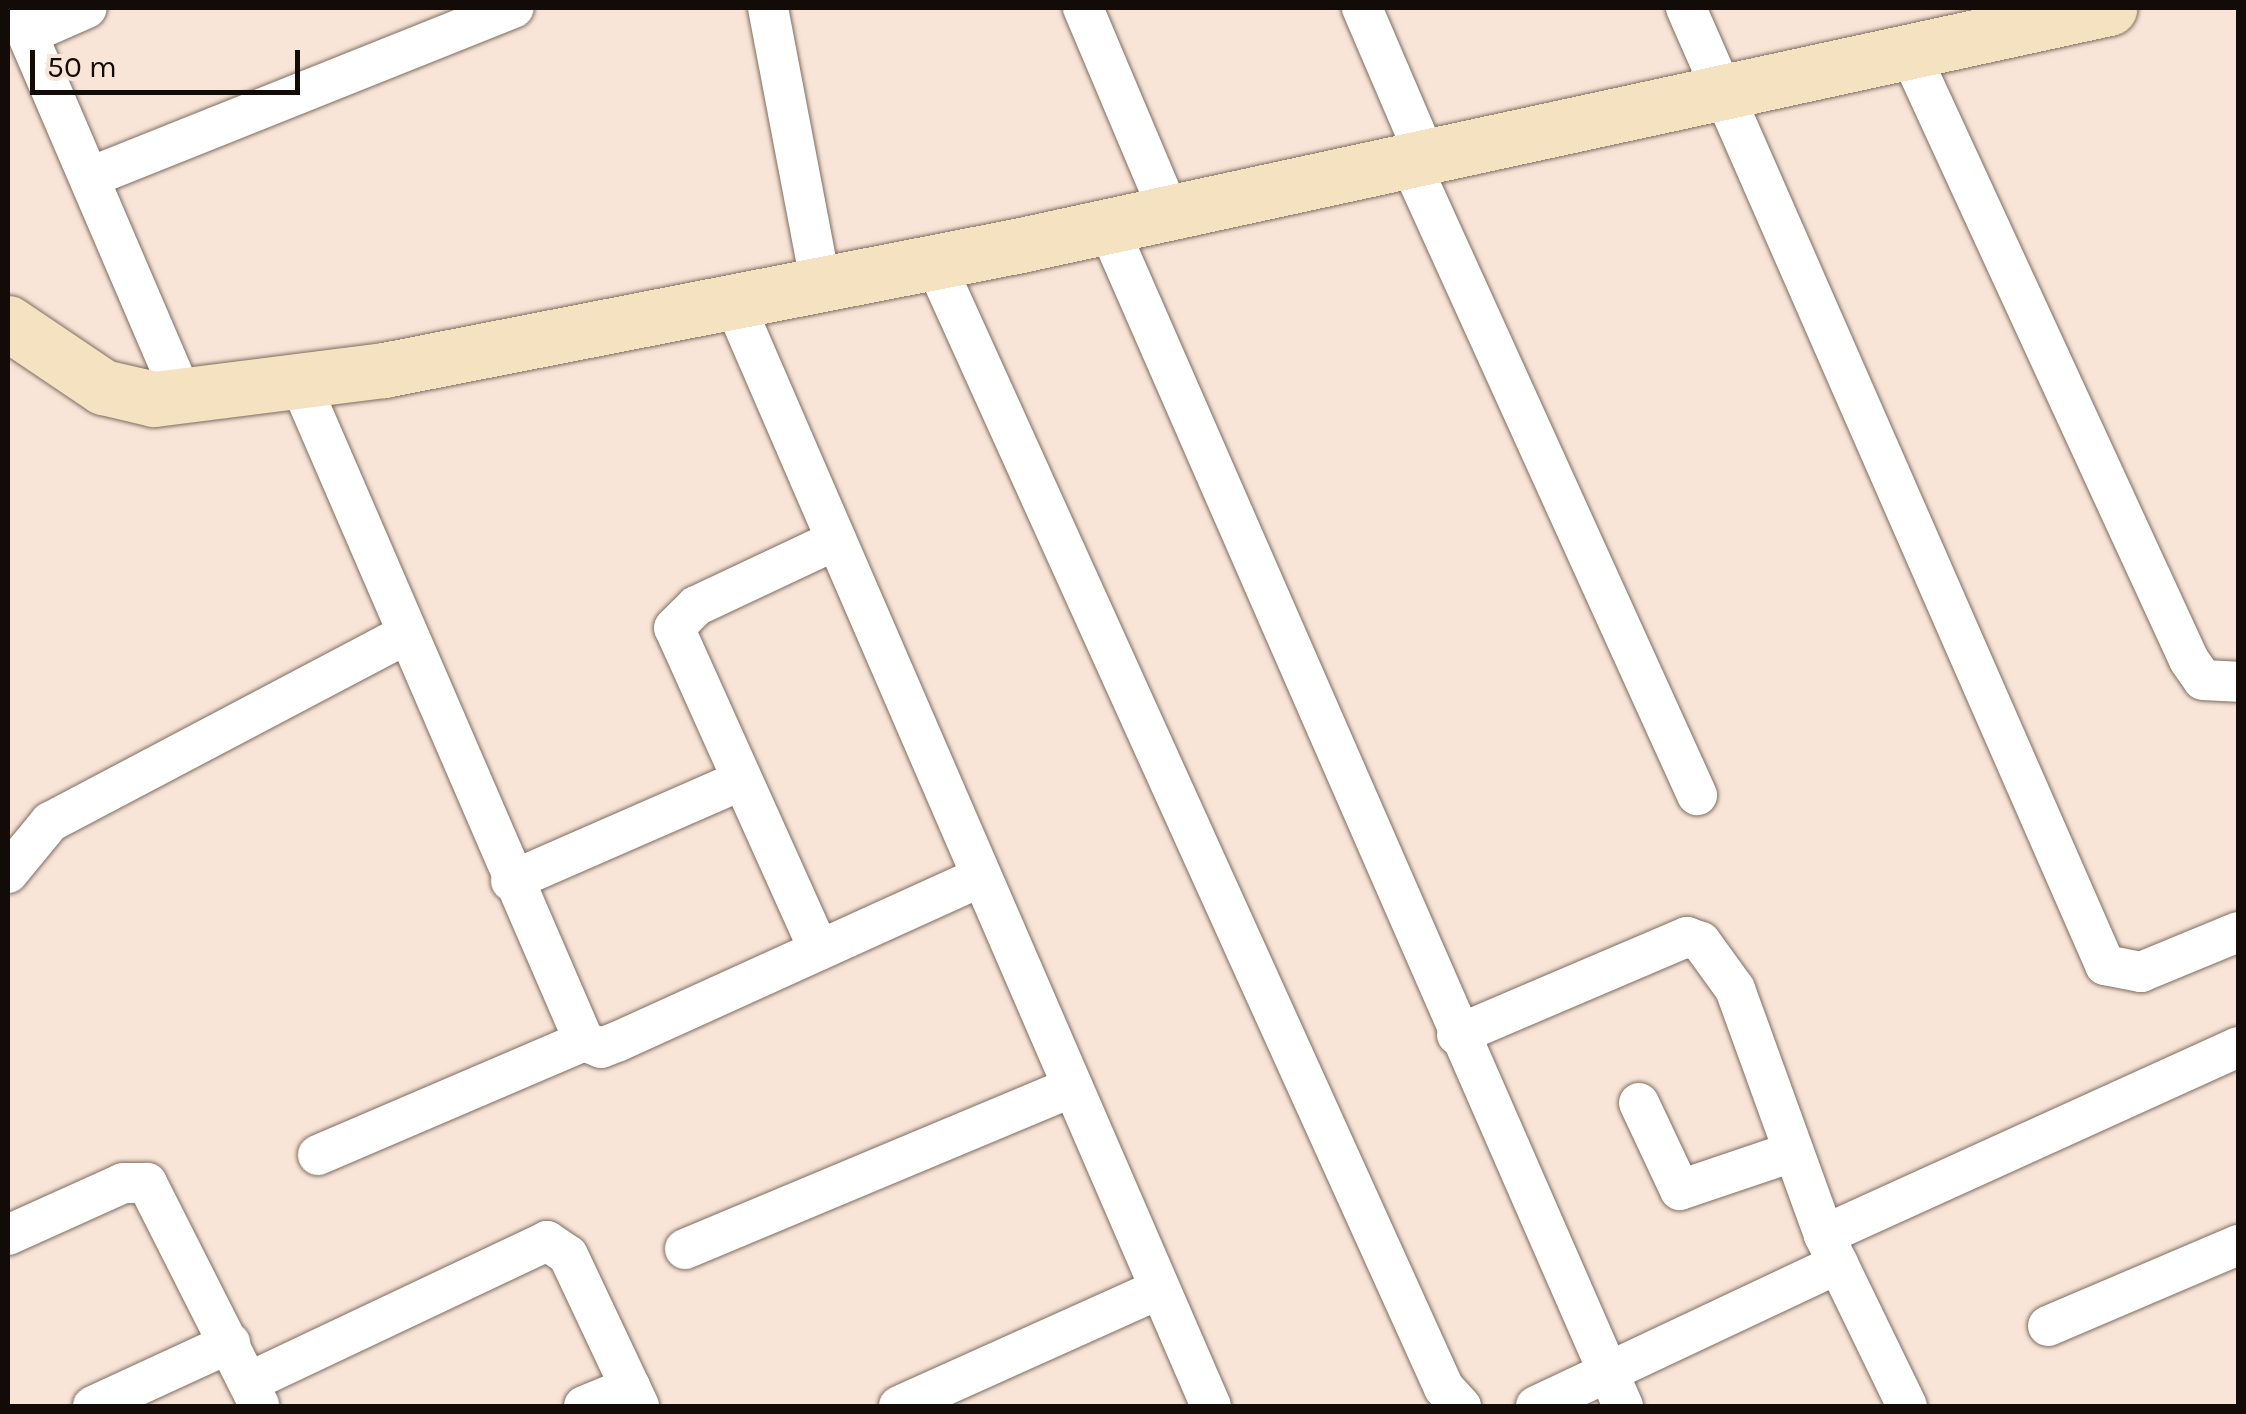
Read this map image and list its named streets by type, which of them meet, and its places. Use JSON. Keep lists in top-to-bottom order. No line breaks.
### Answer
{"scale_bar":"50 m"}
